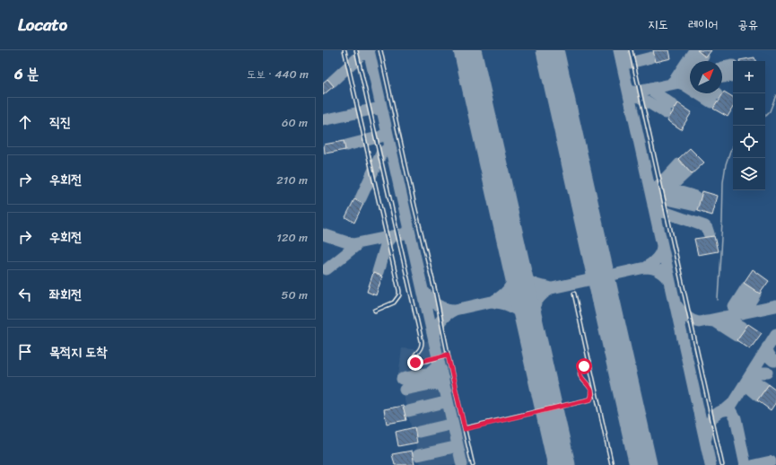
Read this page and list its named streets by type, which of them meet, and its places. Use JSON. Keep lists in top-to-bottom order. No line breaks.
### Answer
{"north":"top right","page":{"header":"Locato","nav":["지도","레이어","공유"],"heading":["6 분","도보 · 440 m"],"map_buttons":["+","−"],"list":[["직진","60 m"],["우회전","210 m"],["우회전","120 m"],["좌회전","50 m"],"목적지 도착"]}}
